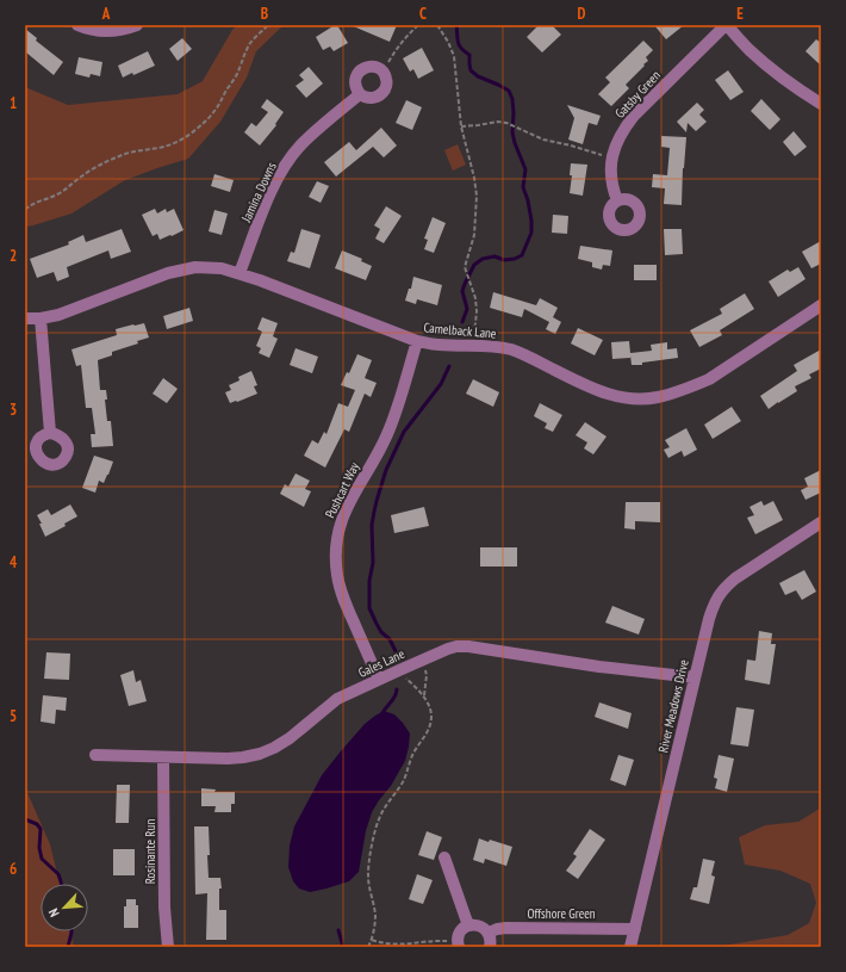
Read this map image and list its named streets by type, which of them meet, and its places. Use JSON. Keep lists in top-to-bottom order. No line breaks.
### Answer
{"streets":{"street":["Gatsby Green","Jamina Downs","Camelback Lane","Pushcart Way","Gales Lane","River Meadows Drive","Rosinante Run","Offshore Green"]},"crossings":[["Jamina Downs","Camelback Lane"],["Camelback Lane","Pushcart Way"],["Pushcart Way","Gales Lane"],["Gales Lane","River Meadows Drive"],["Gales Lane","Rosinante Run"],["River Meadows Drive","Offshore Green"]],"north":"bottom left","grid":{"columns":["A","B","C","D","E"],"rows":["1","2","3","4","5","6"]}}
